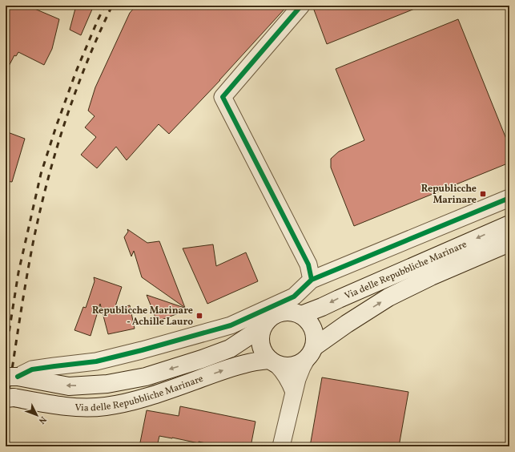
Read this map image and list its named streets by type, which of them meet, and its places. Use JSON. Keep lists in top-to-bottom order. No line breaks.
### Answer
{"streets":{"main road":["Via delle Repubbliche Marinare"]},"places":{"transit":["Republicche Marinare","Republicche Marinare - Achille Lauro"]},"north":"bottom right"}
